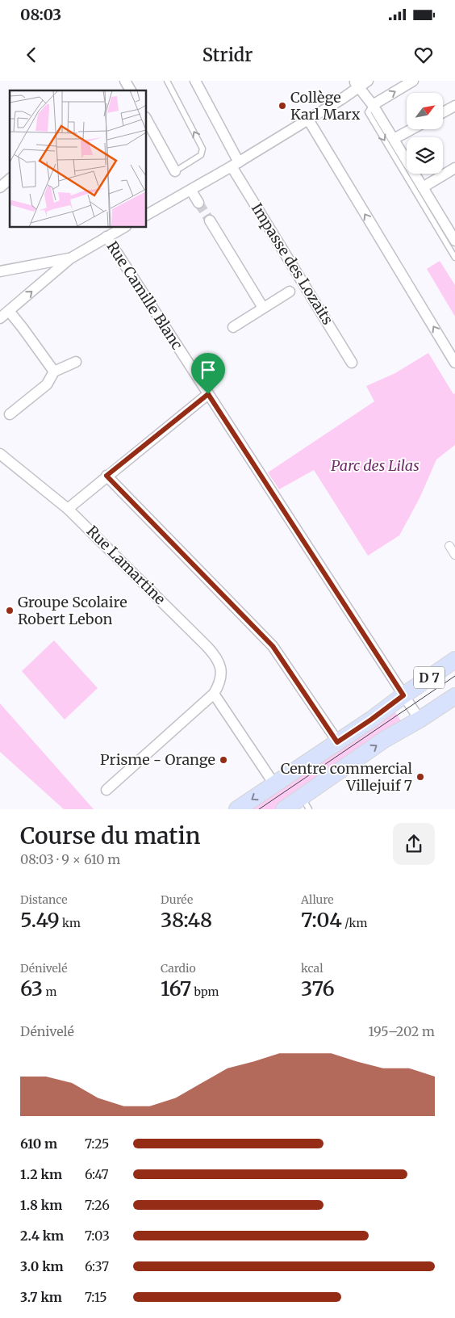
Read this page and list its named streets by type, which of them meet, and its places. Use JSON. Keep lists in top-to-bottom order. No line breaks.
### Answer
{"streets":{"main road":["D 7"],"street":["Impasse des Lozaits","Rue Camille Blanc","Rue Lamartine"]},"crossings":[["Rue Camille Blanc","D 7"]],"parks":["Parc des Lilas"],"places":["Collège Karl Marx","Groupe Scolaire Robert Lebon","Prisme - Orange","Centre commercial Villejuif 7"],"north":"top right","page":{"status":"08:03","header":"Stridr","heading":["Course du matin","08:03 · 9 × 610 m"],"stats":[["Distance","5.49 km"],["Durée","38:48"],["Allure","7:04 /km"],["Dénivelé","63 m"],["Cardio","167 bpm"],["kcal","376"]],"chart":["Dénivelé","195–202 m"],"list":[{"name":"610 m","note":"7:25"},{"name":"1.2 km","note":"6:47"},{"name":"1.8 km","note":"7:26"},{"name":"2.4 km","note":"7:03"},{"name":"3.0 km","note":"6:37"},{"name":"3.7 km","note":"7:15"}]}}
